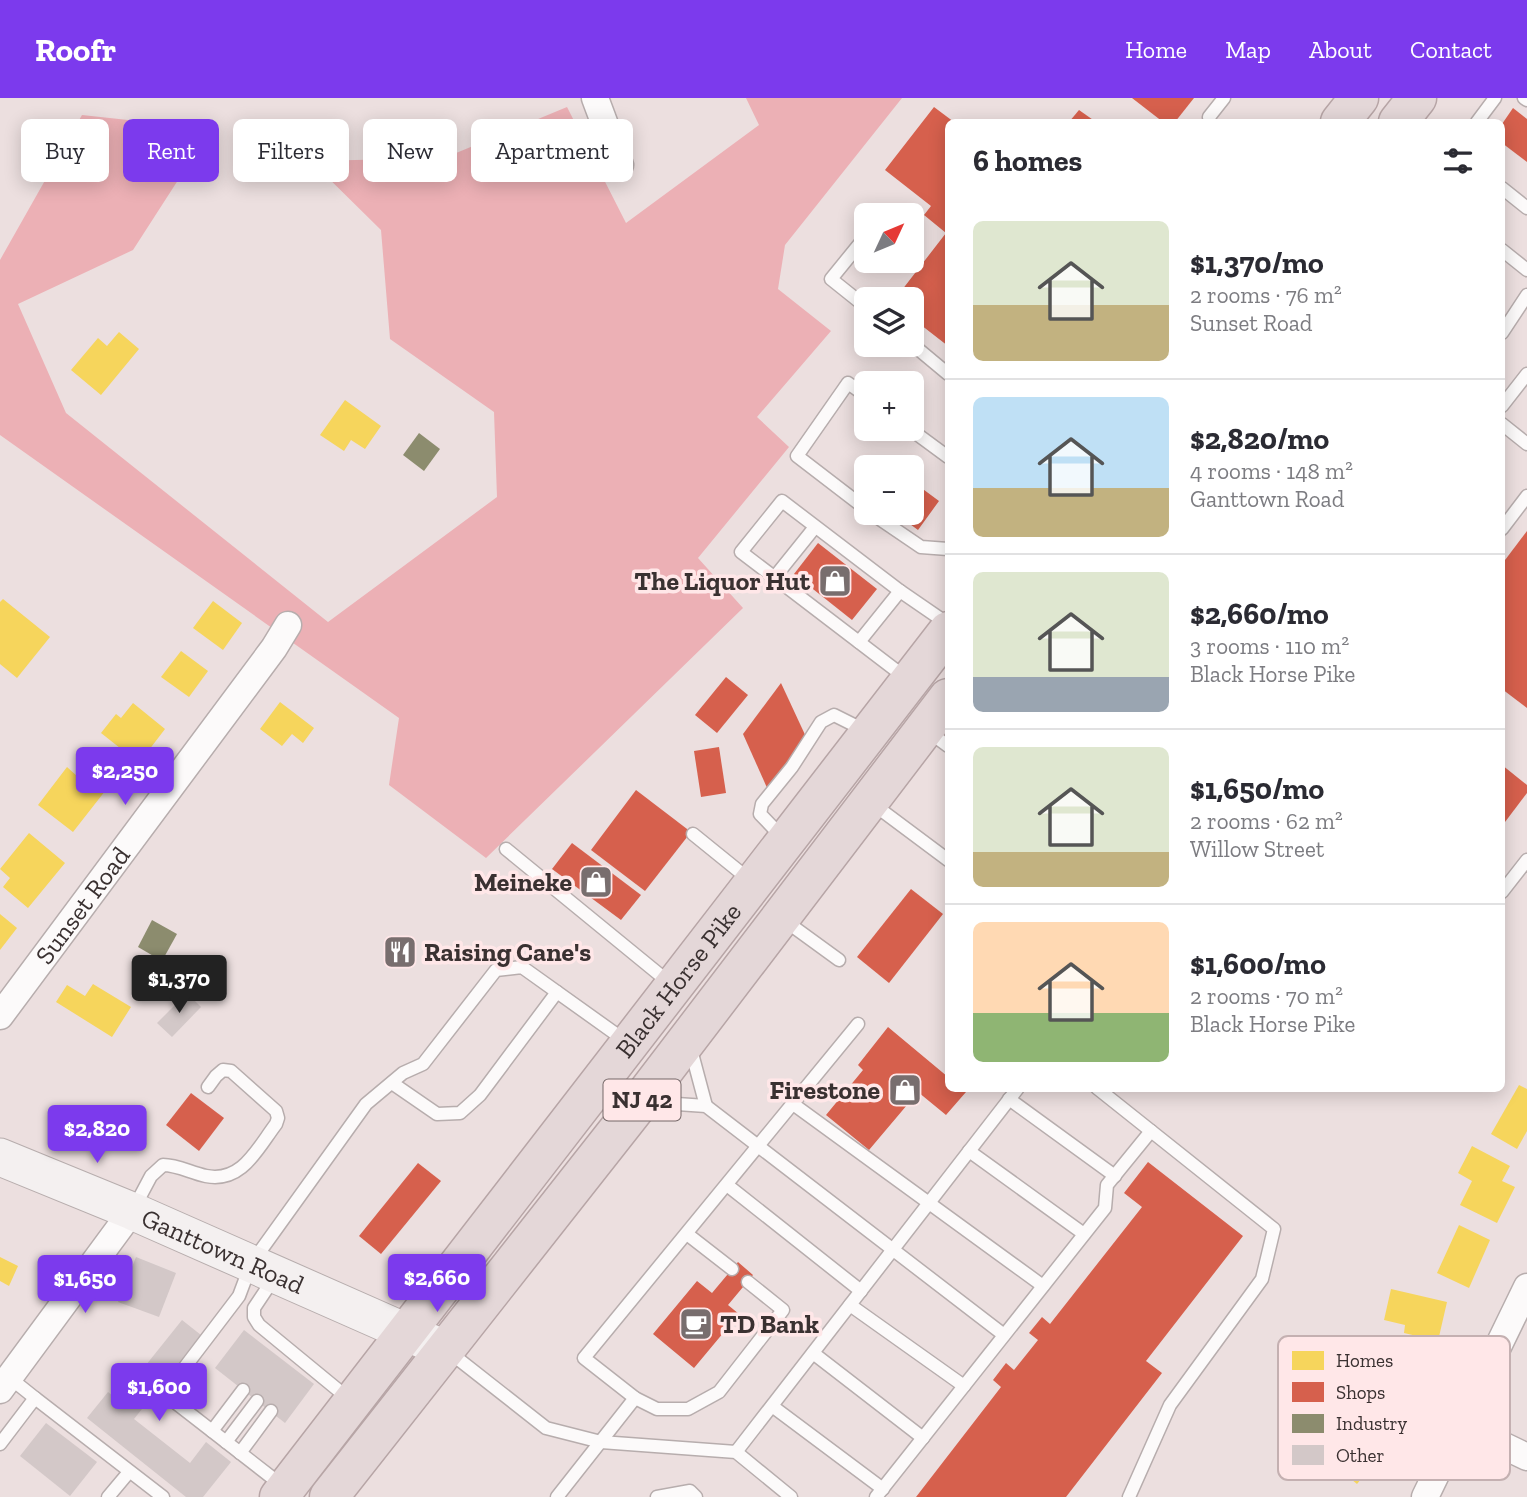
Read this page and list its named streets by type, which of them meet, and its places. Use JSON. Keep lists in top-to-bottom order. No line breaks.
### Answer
{"streets":{"highway":["Black Horse Pike","NJ 42"],"street":["Sunset Road","Ganttown Road"]},"crossings":[["Black Horse Pike","Ganttown Road"]],"places":{"shop":["The Liquor Hut","Meineke","Firestone"],"restaurant":["Raising Cane's"],"cafe":["TD Bank"]},"legend":["Homes","Shops","Industry","Other"],"north":"top right","page":{"header":"Roofr","nav":["Home","Map","About","Contact"],"chip":["Buy","Rent","Filters","New","Apartment"],"heading":"6 homes","map_buttons":["+","−"],"list":[{"name":"$1,370/mo","note":"2 rooms · 76 m² · Sunset Road"},{"name":"$2,820/mo","note":"4 rooms · 148 m² · Ganttown Road"},{"name":"$2,660/mo","note":"3 rooms · 110 m² · Black Horse Pike"},{"name":"$1,650/mo","note":"2 rooms · 62 m² · Willow Street"},{"name":"$1,600/mo","note":"2 rooms · 70 m² · Black Horse Pike"}],"price":["$2,250","$1,370","$2,820","$2,660","$1,650","$1,600"]}}
